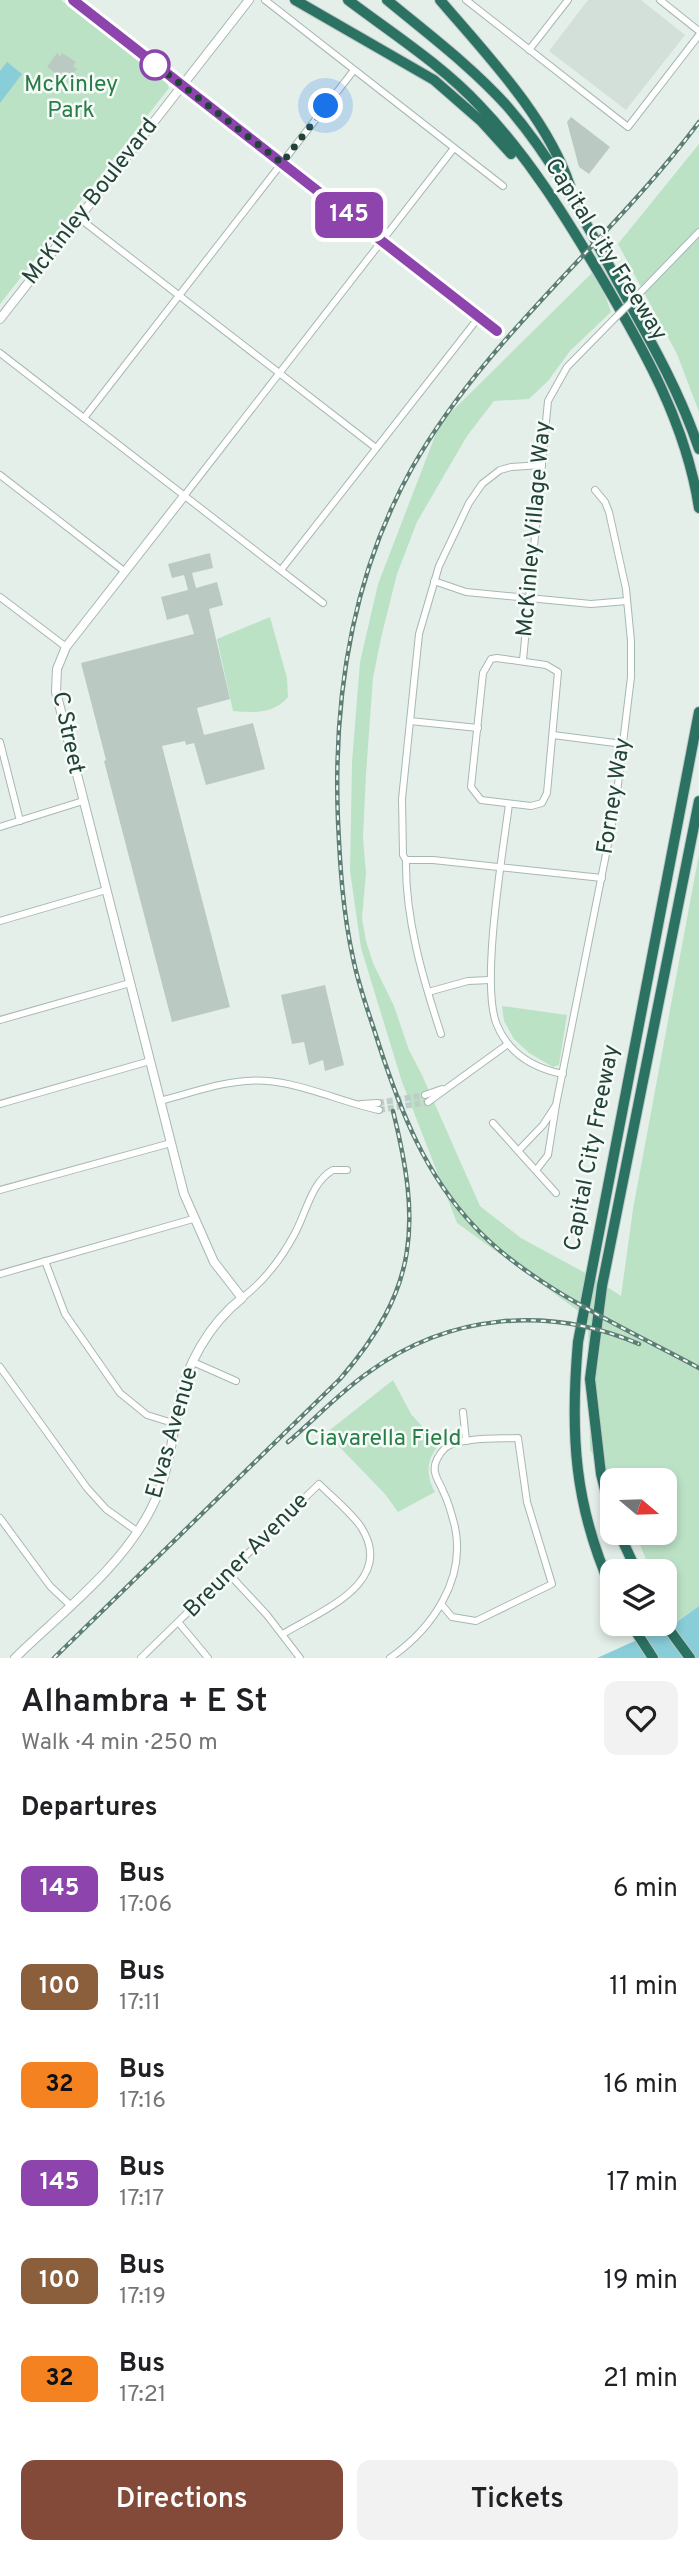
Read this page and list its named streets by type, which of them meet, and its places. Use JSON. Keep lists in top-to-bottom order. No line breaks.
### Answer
{"streets":{"highway":["Capital City Freeway"],"street":["McKinley Boulevard","McKinley Village Way","C Street","Forney Way","Elvas Avenue","Breuner Avenue"]},"crossings":[["C Street","Elvas Avenue"]],"parks":["McKinley Park","Ciavarella Field"],"lines":["bus line 145"],"north":"right","page":{"on_map":"145","heading":[["Alhambra + E St","Walk · 4 min · 250 m"],"Departures"],"list":[{"mark":"145","name":"Bus","note":"17:06","value":"6 min"},{"mark":"100","name":"Bus","note":"17:11","value":"11 min"},{"mark":"32","name":"Bus","note":"17:16","value":"16 min"},{"mark":"145","name":"Bus","note":"17:17","value":"17 min"},{"mark":"100","name":"Bus","note":"17:19","value":"19 min"},{"mark":"32","name":"Bus","note":"17:21","value":"21 min"}],"buttons":["Directions","Tickets"]}}
